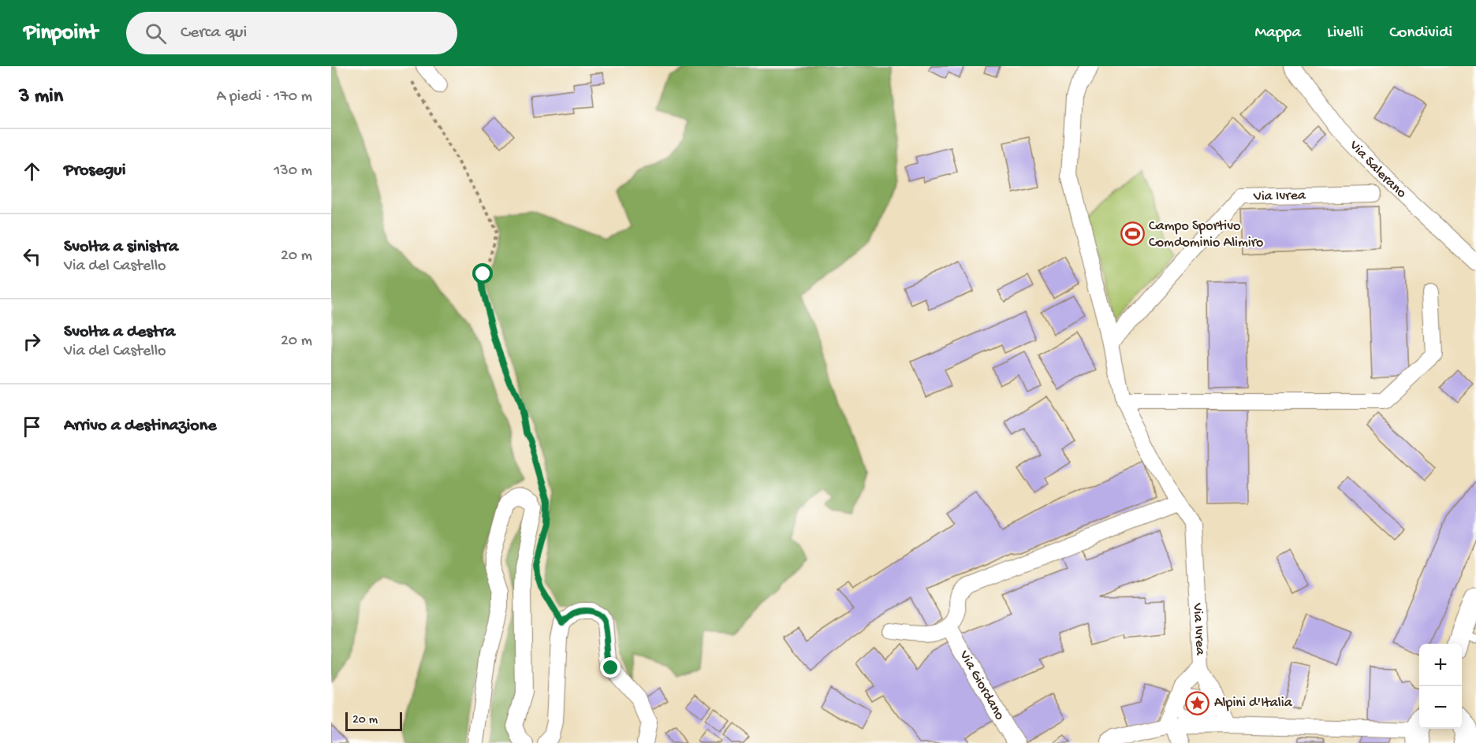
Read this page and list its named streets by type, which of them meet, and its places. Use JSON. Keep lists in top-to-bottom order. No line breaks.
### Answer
{"streets":{"street":["Via Salerano","Via Ivrea","Via Giordano"]},"places":{"sports":["Campo Sportivo Comdominio Alimiro"],"place":["Alpini d'Italia"]},"scale_bar":"20 m","page":{"header":"Pinpoint","search":"Cerca qui","nav":["Mappa","Livelli","Condividi"],"heading":["3 min","A piedi · 170 m"],"list":[["Prosegui","130 m"],["Svolta a sinistra","Via del Castello","20 m"],["Svolta a destra","Via del Castello","20 m"],"Arrivo a destinazione"],"map_buttons":["+","−"],"scale":"20 m"}}
